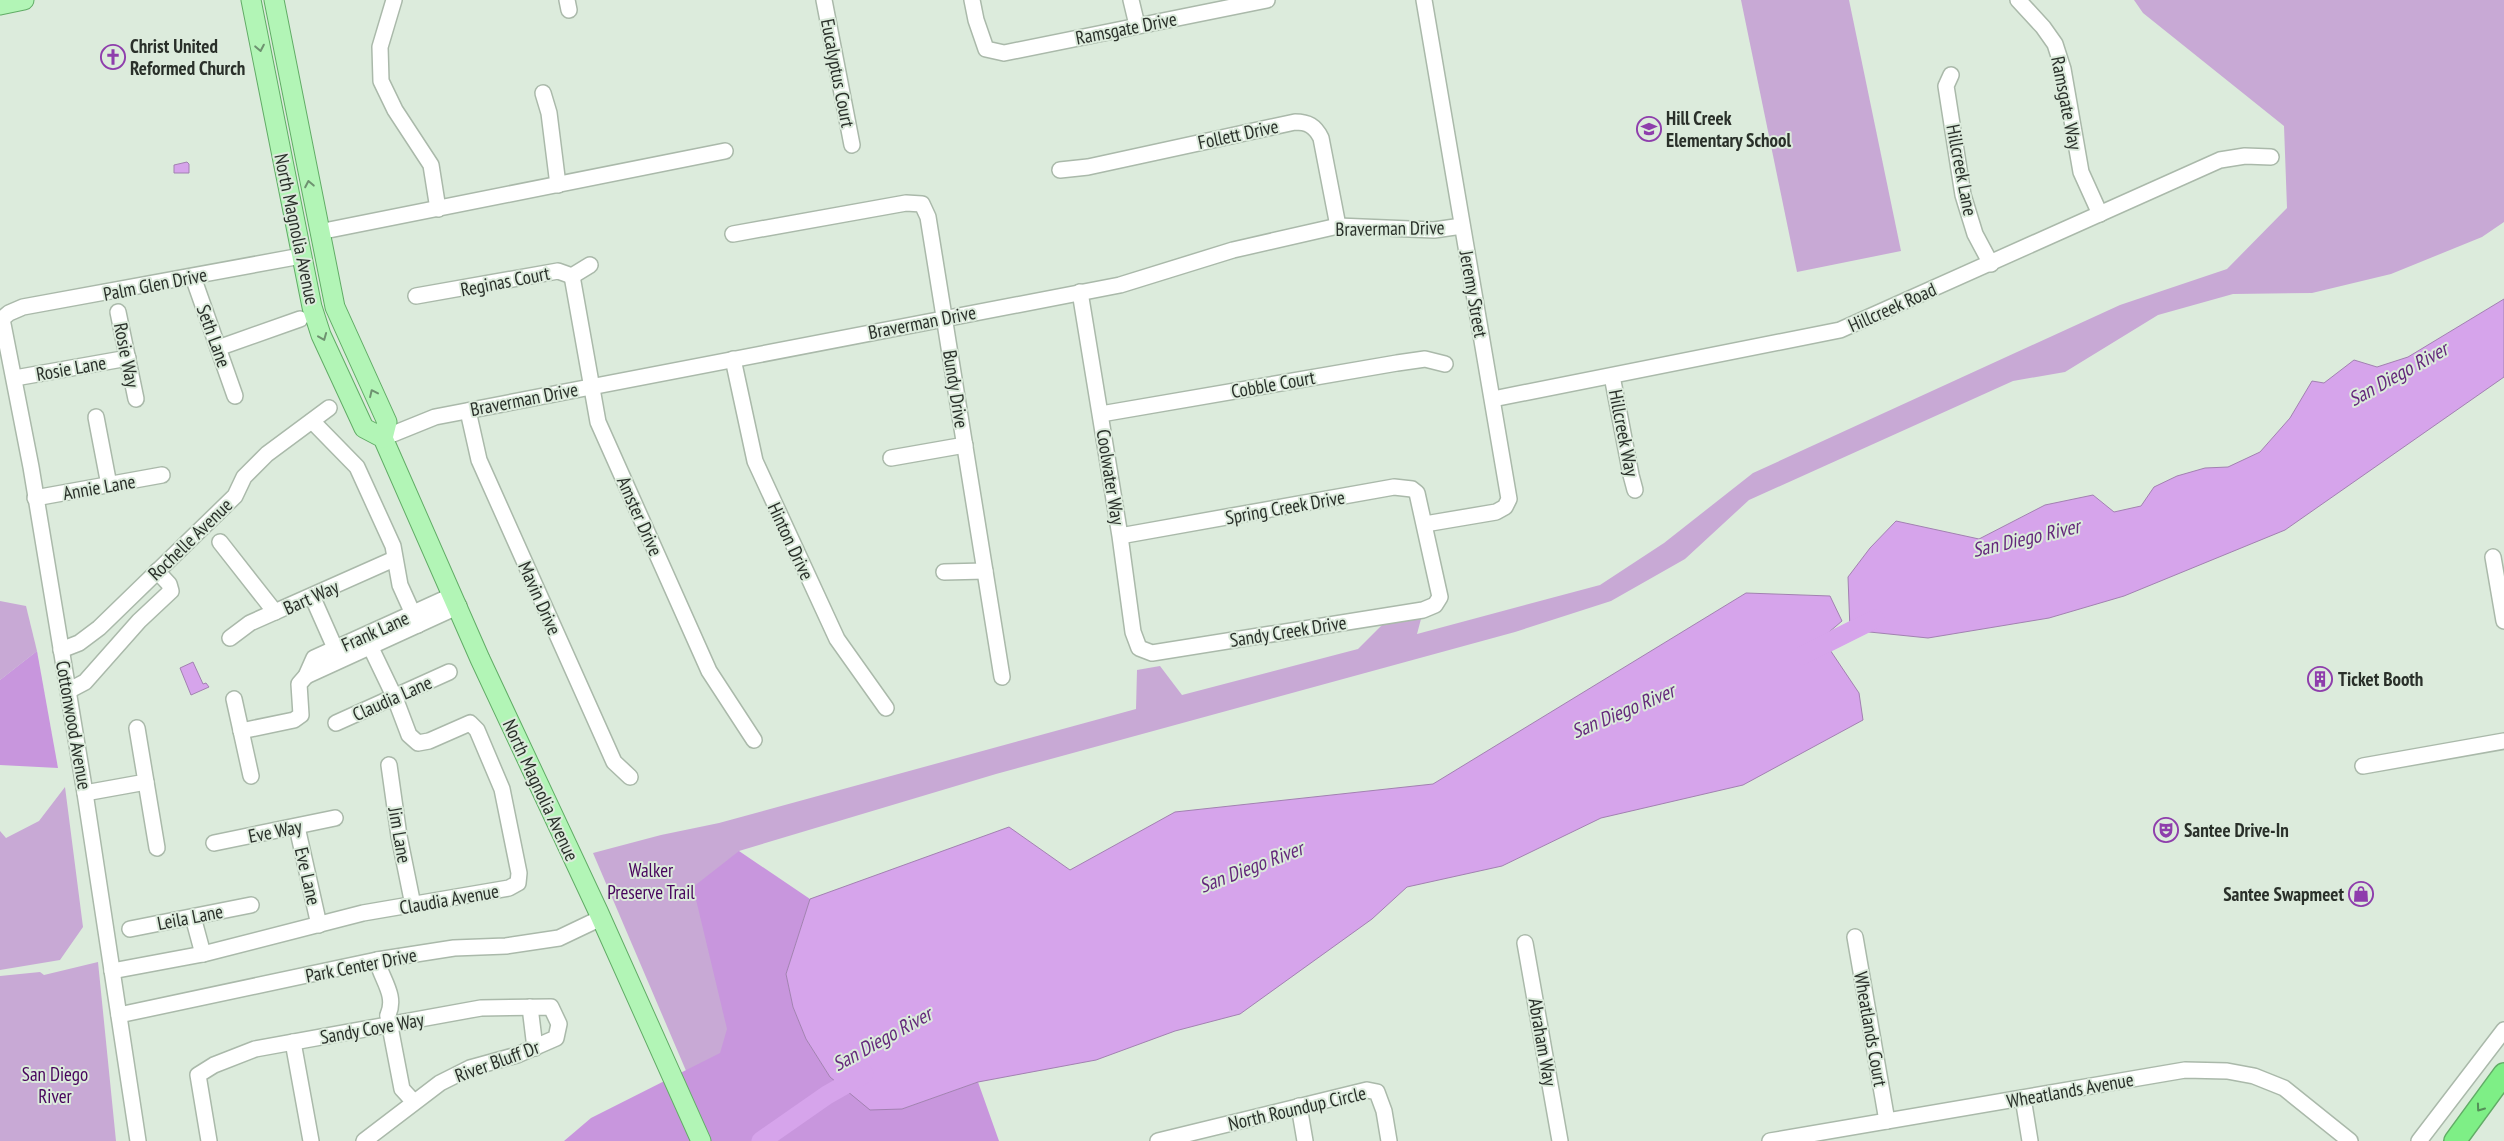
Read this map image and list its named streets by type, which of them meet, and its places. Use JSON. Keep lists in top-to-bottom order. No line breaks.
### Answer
{"streets":{"main road":["North Magnolia Avenue"],"street":["Ramsgate Drive","Eucalyptus Court","Ramsgate Way","Follett Drive","Hillcreek Lane","Braverman Drive","Reginas Court","Palm Glen Drive","Jeremy Street","Hillcreek Road","Seth Lane","Rosie Way","Rosie Lane","Cobble Court","Bundy Drive","Hillcreek Way","Coolwater Way","Annie Lane","Spring Creek Drive","Amster Drive","Rochelle Avenue","Hinton Drive","Bart Way","Mavin Drive","Frank Lane","Sandy Creek Drive","Claudia Lane","Cottonwood Avenue","Eve Way","Jim Lane","Eve Lane","Claudia Avenue","Leila Lane","Park Center Drive","Sandy Cove Way","Wheatlands Court","Abraham Way","River Bluff Dr","Wheatlands Avenue","North Roundup Circle"]},"crossings":[["Ramsgate Way","Hillcreek Road"],["Follett Drive","Braverman Drive"],["Hillcreek Lane","Hillcreek Road"],["Braverman Drive","North Magnolia Avenue"],["Braverman Drive","Jeremy Street"],["Braverman Drive","Bundy Drive"],["Braverman Drive","Coolwater Way"],["Braverman Drive","Amster Drive"],["Braverman Drive","Hinton Drive"],["Braverman Drive","Mavin Drive"],["North Magnolia Avenue","Palm Glen Drive"],["North Magnolia Avenue","Frank Lane"],["North Magnolia Avenue","Park Center Drive"],["Reginas Court","Amster Drive"],["Palm Glen Drive","Seth Lane"],["Palm Glen Drive","Cottonwood Avenue"],["Jeremy Street","Hillcreek Road"],["Jeremy Street","Spring Creek Drive"],["Jeremy Street","Sandy Creek Drive"],["Hillcreek Road","Hillcreek Way"],["Rosie Way","Rosie Lane"],["Rosie Lane","Cottonwood Avenue"],["Cobble Court","Coolwater Way"],["Coolwater Way","Spring Creek Drive"],["Coolwater Way","Sandy Creek Drive"],["Annie Lane","Cottonwood Avenue"],["Spring Creek Drive","Sandy Creek Drive"],["Rochelle Avenue","Cottonwood Avenue"],["Frank Lane","Claudia Avenue"],["Claudia Lane","Claudia Avenue"],["Cottonwood Avenue","Claudia Avenue"],["Cottonwood Avenue","Park Center Drive"],["Eve Way","Eve Lane"],["Jim Lane","Claudia Avenue"],["Eve Lane","Claudia Avenue"],["Sandy Cove Way","River Bluff Dr"],["Wheatlands Court","Wheatlands Avenue"]],"water":["San Diego River"],"parks":["Walker Preserve Trail","San Diego River"],"places":{"church":["Christ United Reformed Church"],"school or university":["Hill Creek Elementary School"],"building":["Ticket Booth"],"theatre":["Santee Drive-In"],"shop":["Santee Swapmeet"]}}
